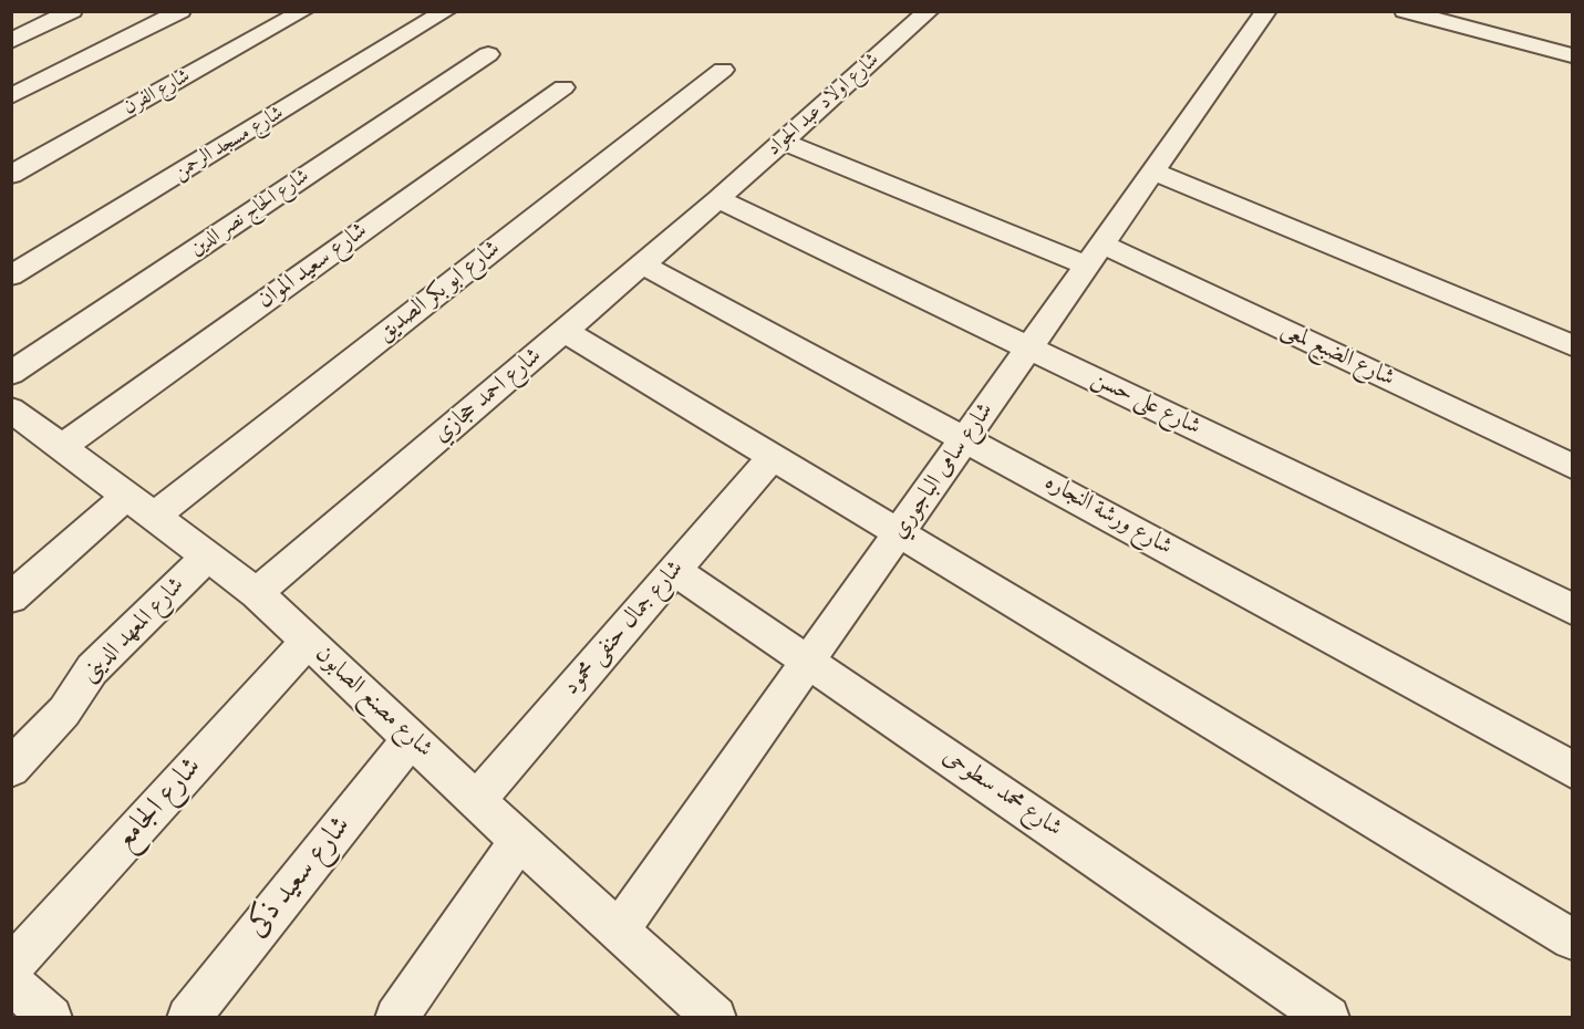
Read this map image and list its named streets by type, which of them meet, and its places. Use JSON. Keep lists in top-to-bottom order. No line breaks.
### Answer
{"streets":{"street":["شارع الفرن","شارع اولاد عبد الجواد","شارع مسجد الرحمن","شارع الحاج نصر الدين","شارع سعيد الموان","شارع ابو بكر الصديق","شارع الضبع لمعى","شارع احمد حجازي","شارع على حسن","شارع سامى الباجوري","شارع ورشة النجاره","شارع جمال حنفى محمود","شارع المعهد الدينى","شارع مصنع الصابون","شارع محمد سطوحى","شارع الجامع","شارع سعيد ذكى"]},"crossings":[["شارع اولاد عبد الجواد","شارع الضبع لمعى"],["شارع اولاد عبد الجواد","شارع احمد حجازي"],["شارع اولاد عبد الجواد","شارع على حسن"],["شارع سعيد الموان","شارع مصنع الصابون"],["شارع ابو بكر الصديق","شارع مصنع الصابون"],["شارع الضبع لمعى","شارع سامى الباجوري"],["شارع احمد حجازي","شارع على حسن"],["شارع احمد حجازي","شارع ورشة النجاره"],["شارع احمد حجازي","شارع مصنع الصابون"],["شارع على حسن","شارع سامى الباجوري"],["شارع سامى الباجوري","شارع ورشة النجاره"],["شارع سامى الباجوري","شارع مصنع الصابون"],["شارع سامى الباجوري","شارع محمد سطوحى"],["شارع جمال حنفى محمود","شارع مصنع الصابون"],["شارع جمال حنفى محمود","شارع محمد سطوحى"],["شارع المعهد الدينى","شارع مصنع الصابون"],["شارع مصنع الصابون","شارع الجامع"],["شارع مصنع الصابون","شارع سعيد ذكى"]]}
